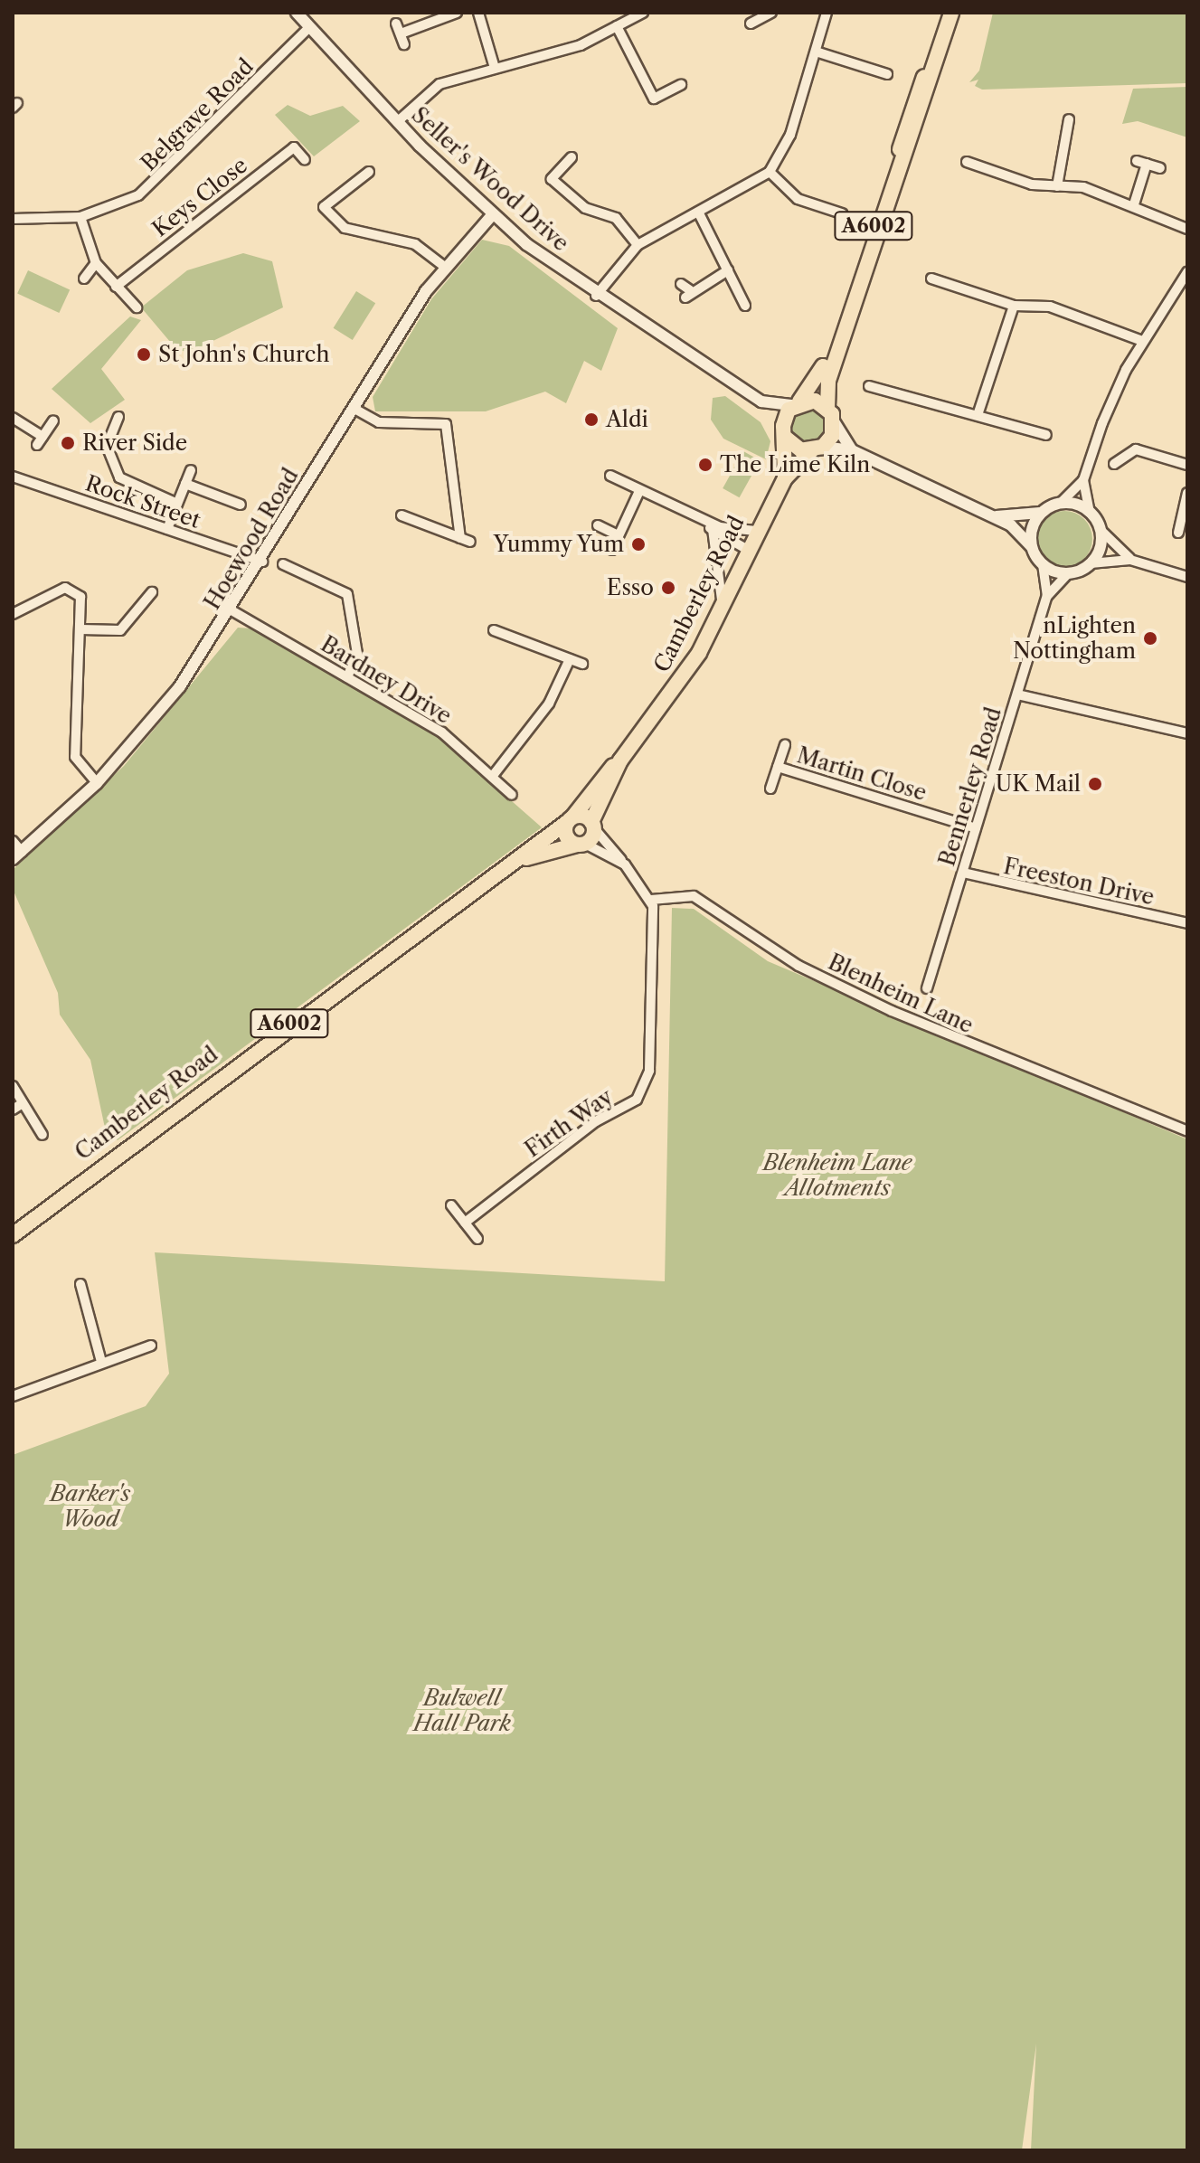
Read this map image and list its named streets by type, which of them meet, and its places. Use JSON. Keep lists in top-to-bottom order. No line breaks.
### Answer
{"streets":{"main road":["A6002","Camberley Road"],"street":["Belgrave Road","Seller's Wood Drive","Keys Close","Rock Street","Hoewood Road","Bardney Drive","Martin Close","Bennerley Road","Freeston Drive","Blenheim Lane","Firth Way"]},"crossings":[["Belgrave Road","Seller's Wood Drive"],["Seller's Wood Drive","A6002"],["Seller's Wood Drive","Hoewood Road"],["Seller's Wood Drive","Camberley Road"],["A6002","Camberley Road"],["Rock Street","Hoewood Road"],["Hoewood Road","Bardney Drive"],["Martin Close","Bennerley Road"],["Bennerley Road","Freeston Drive"],["Blenheim Lane","Firth Way"]],"parks":["Blenheim Lane Allotments","Barker's Wood","Bulwell Hall Park"],"places":["St John's Church","Aldi","River Side","The Lime Kiln","Yummy Yum","Esso","nLighten Nottingham","UK Mail"]}
